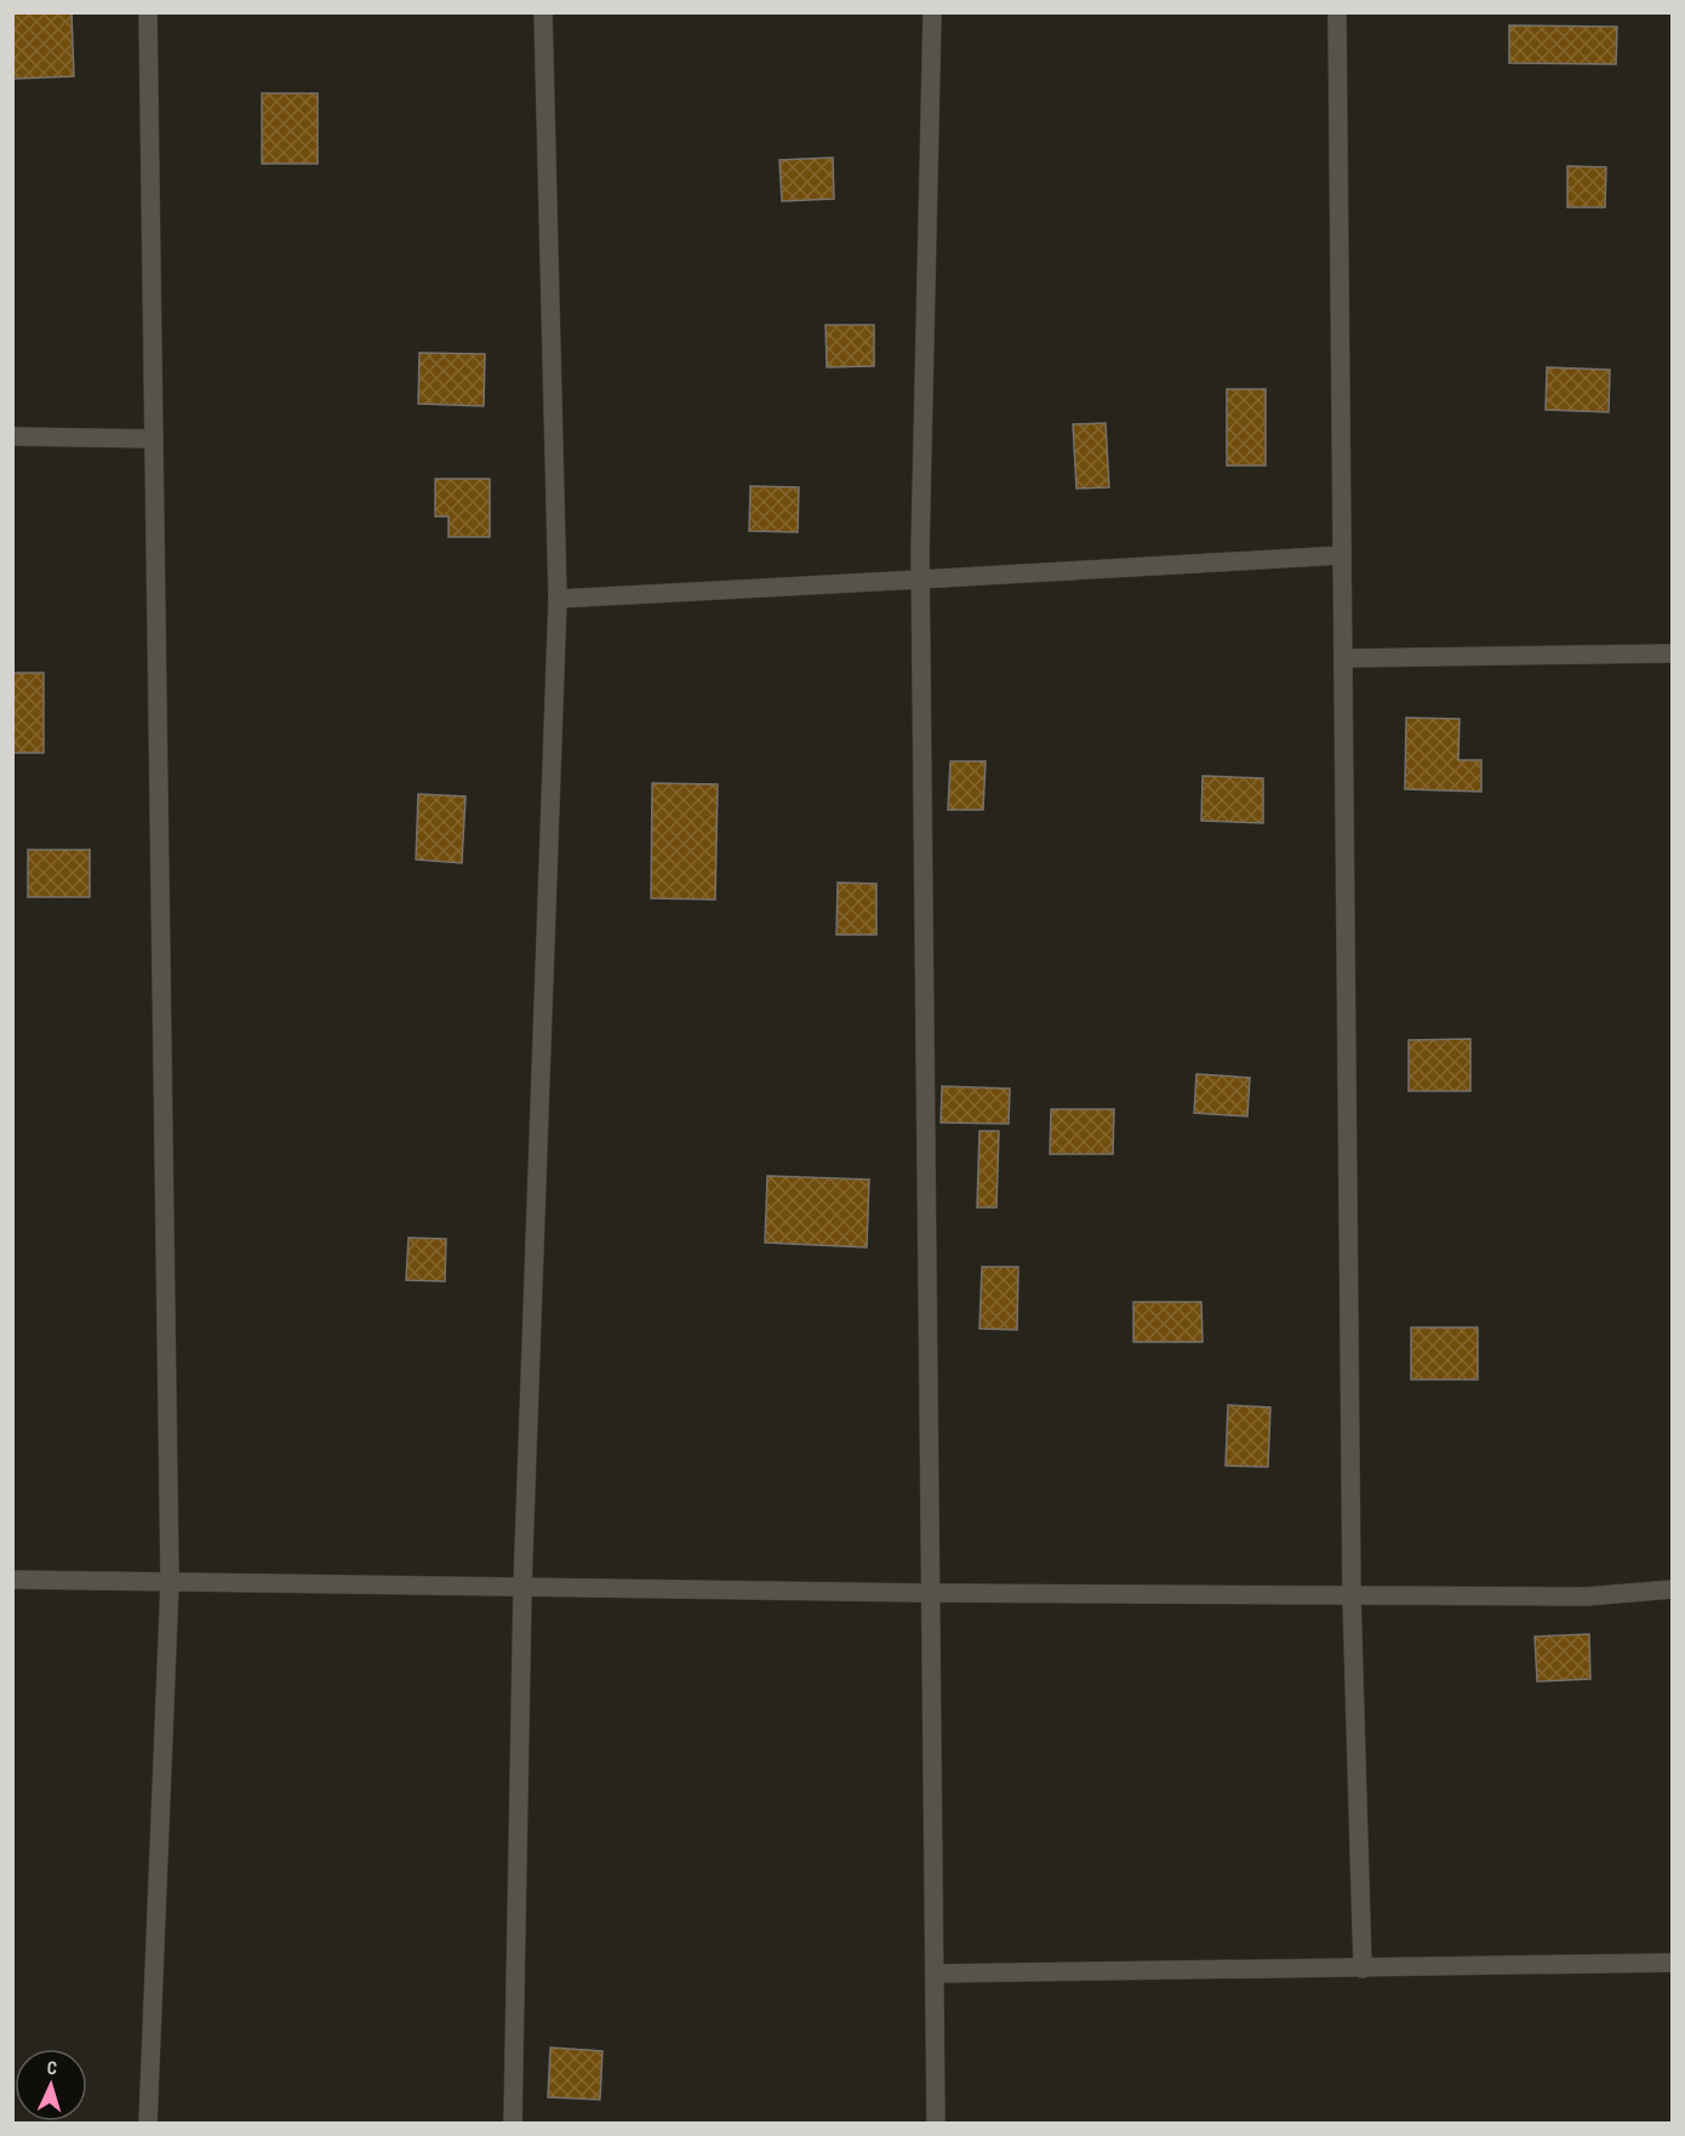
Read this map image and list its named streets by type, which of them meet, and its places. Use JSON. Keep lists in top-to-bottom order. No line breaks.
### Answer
{"north":"top"}
